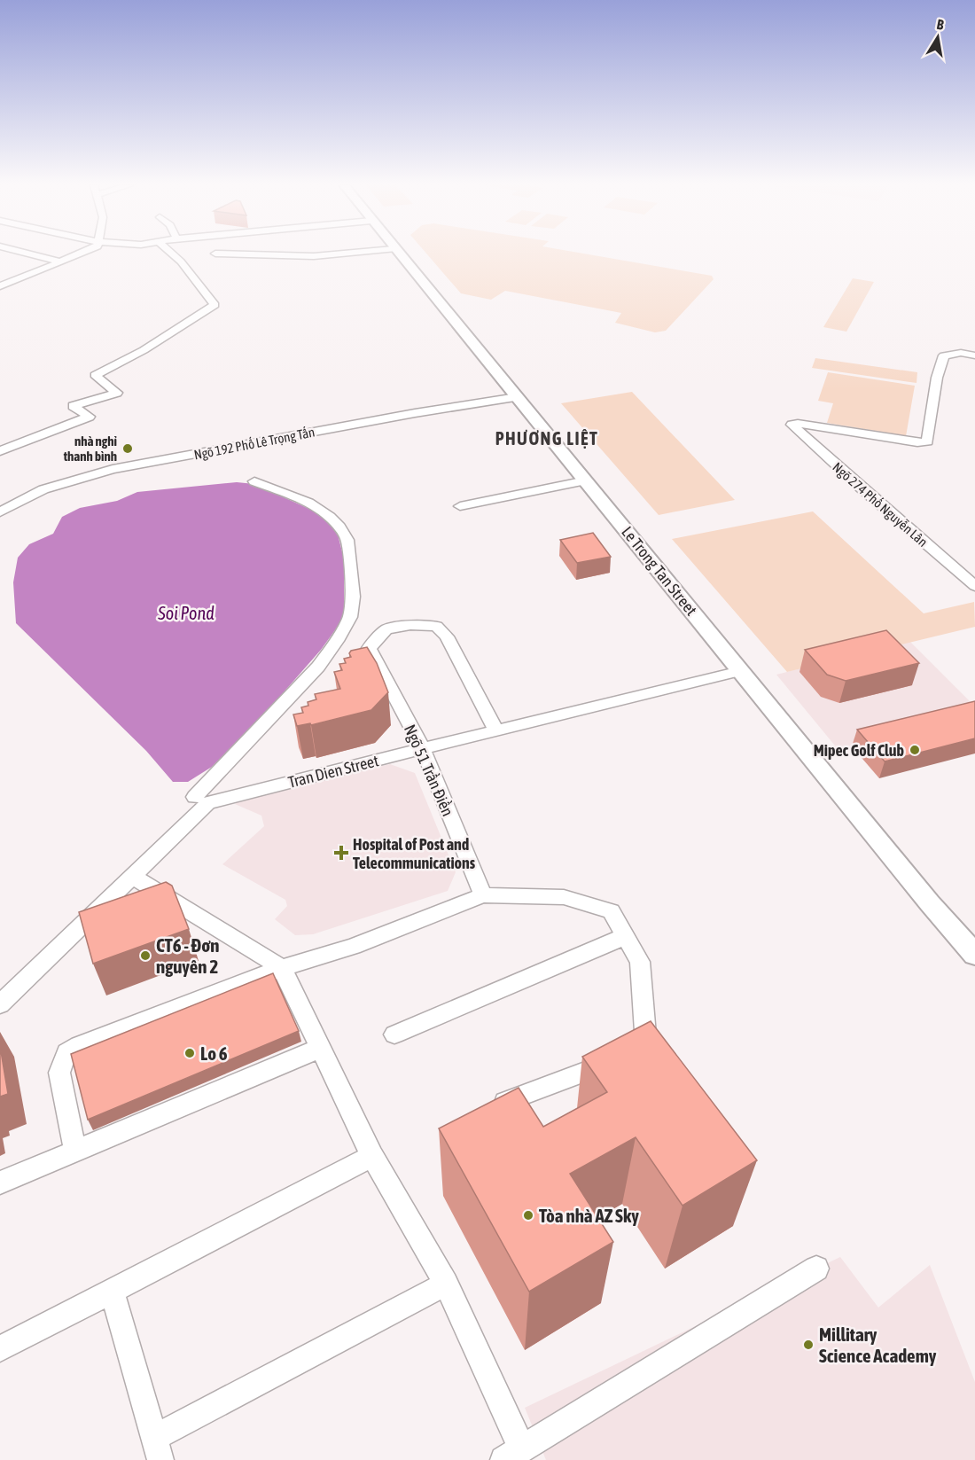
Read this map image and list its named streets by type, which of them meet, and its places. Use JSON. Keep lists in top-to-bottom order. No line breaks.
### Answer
{"streets":{"main road":["Le Trong Tan Street"],"street":["Ngõ 192 Phố Lê Trọng Tấn","Ngõ 274 Phố Nguyễn Lân","Ngõ 51 Trần Điền","Tran Dien Street"]},"crossings":[["Ngõ 192 Phố Lê Trọng Tấn","Le Trong Tan Street"],["Le Trong Tan Street","Tran Dien Street"],["Ngõ 51 Trần Điền","Tran Dien Street"]],"districts":["PHƯƠNG LIỆT"],"water":["Soi Pond"],"places":{"other":["nhà nghỉ thanh bình","Mipec Golf Club","CT6 - Đơn nguyên 2","Lo 6","Tòa nhà AZ Sky","Millitary Science Academy"],"health":["Hospital of Post and Telecommunications"]},"north":"top"}
